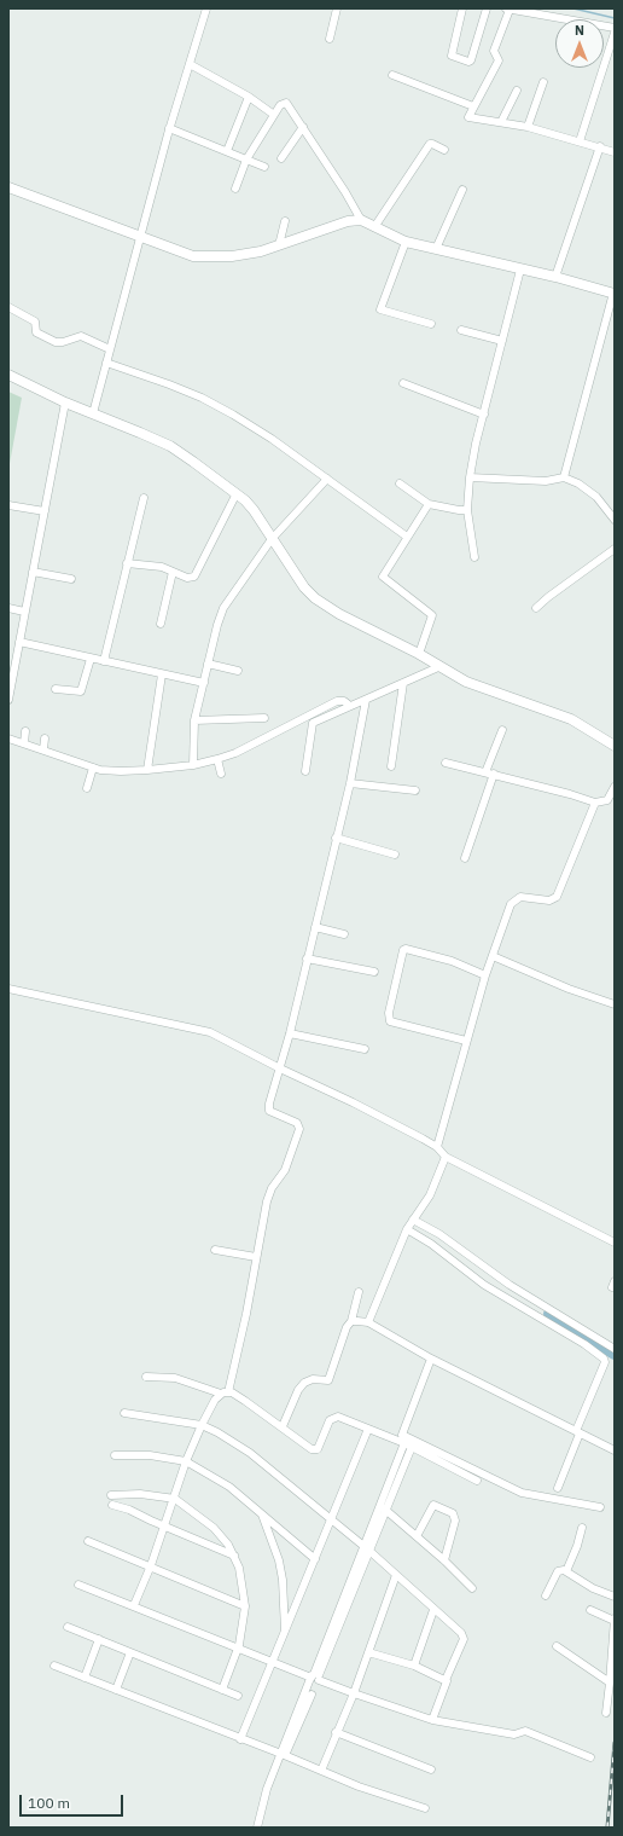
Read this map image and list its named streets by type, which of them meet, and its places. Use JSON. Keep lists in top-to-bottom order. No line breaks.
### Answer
{"scale_bar":"100 m","north":"top"}
